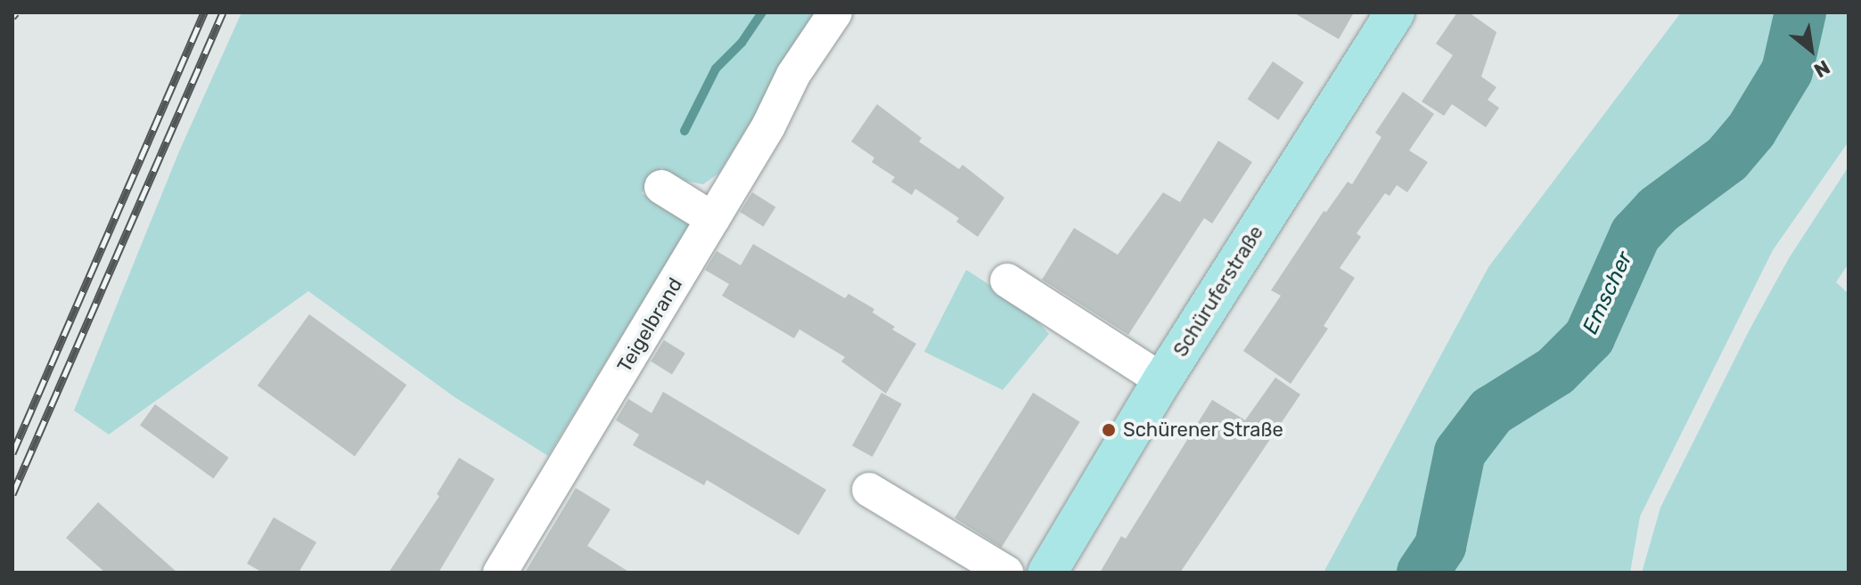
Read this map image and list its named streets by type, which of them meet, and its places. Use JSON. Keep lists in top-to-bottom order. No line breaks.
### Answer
{"streets":{"main road":["Schüruferstraße"],"street":["Teigelbrand"]},"water":["Emscher"],"places":["Schürener Straße"],"north":"bottom right"}
